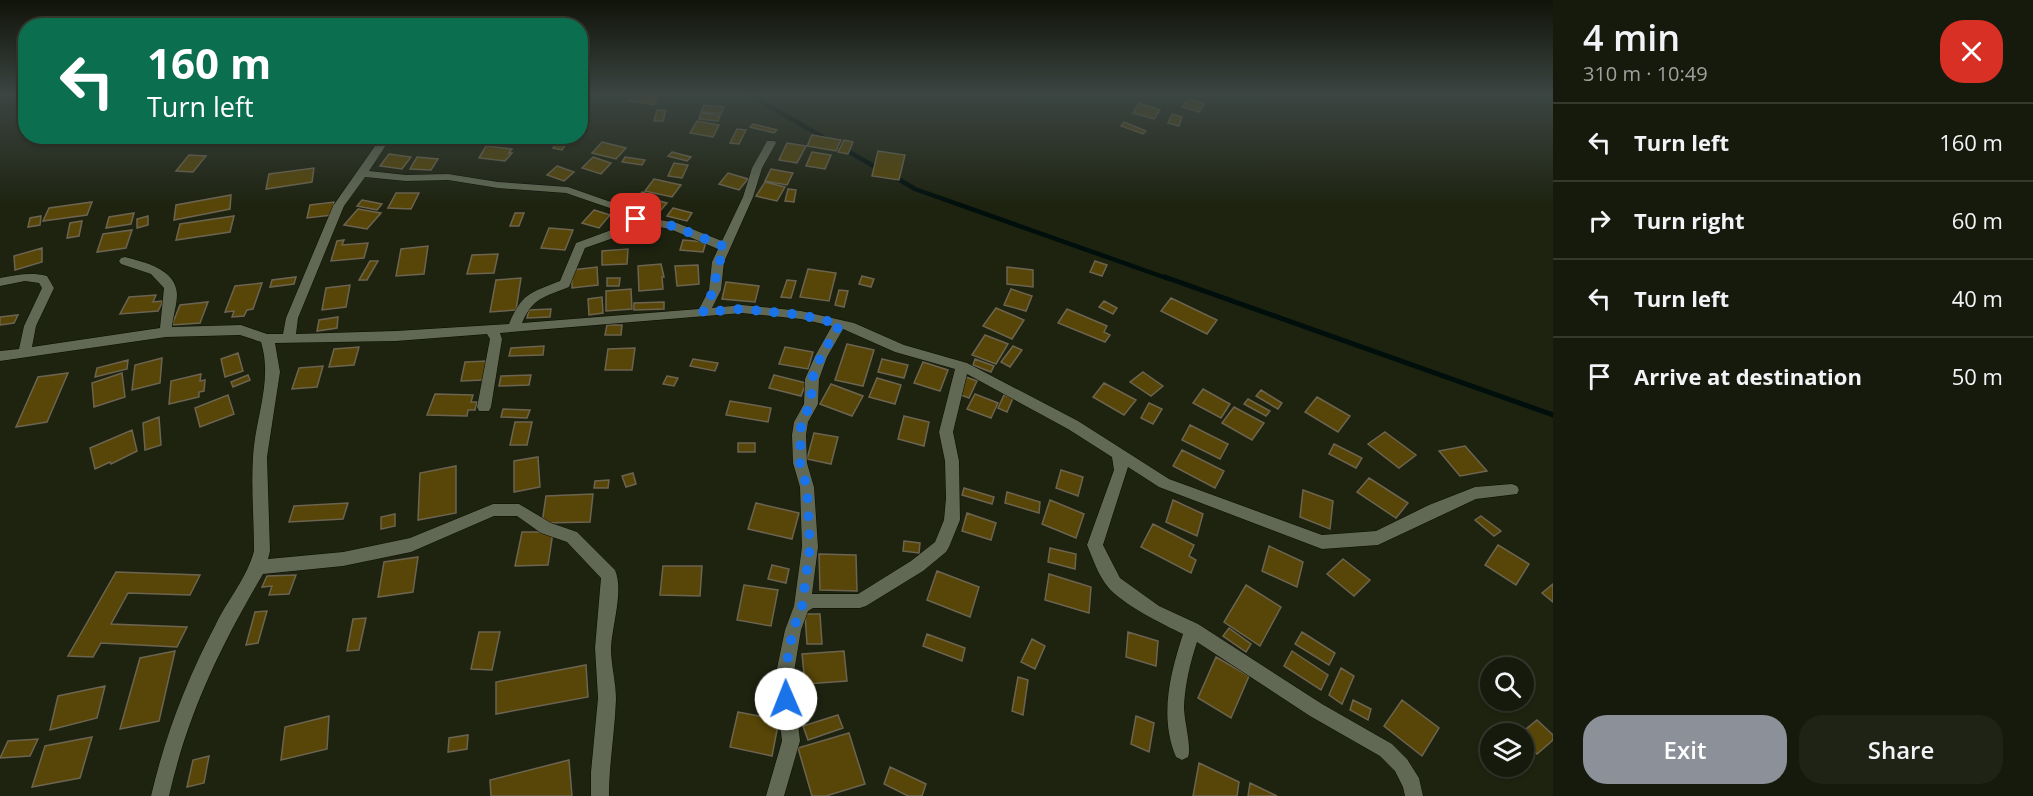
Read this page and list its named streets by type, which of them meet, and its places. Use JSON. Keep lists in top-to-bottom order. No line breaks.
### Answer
{"page":{"heading":["4 min","310 m · 10:49"],"turn":["160 m","Turn left"],"list":[{"name":"Turn left","value":"160 m"},{"name":"Turn right","value":"60 m"},{"name":"Turn left","value":"40 m"},{"name":"Arrive at destination","value":"50 m"}],"buttons":["Exit","Share"]}}
